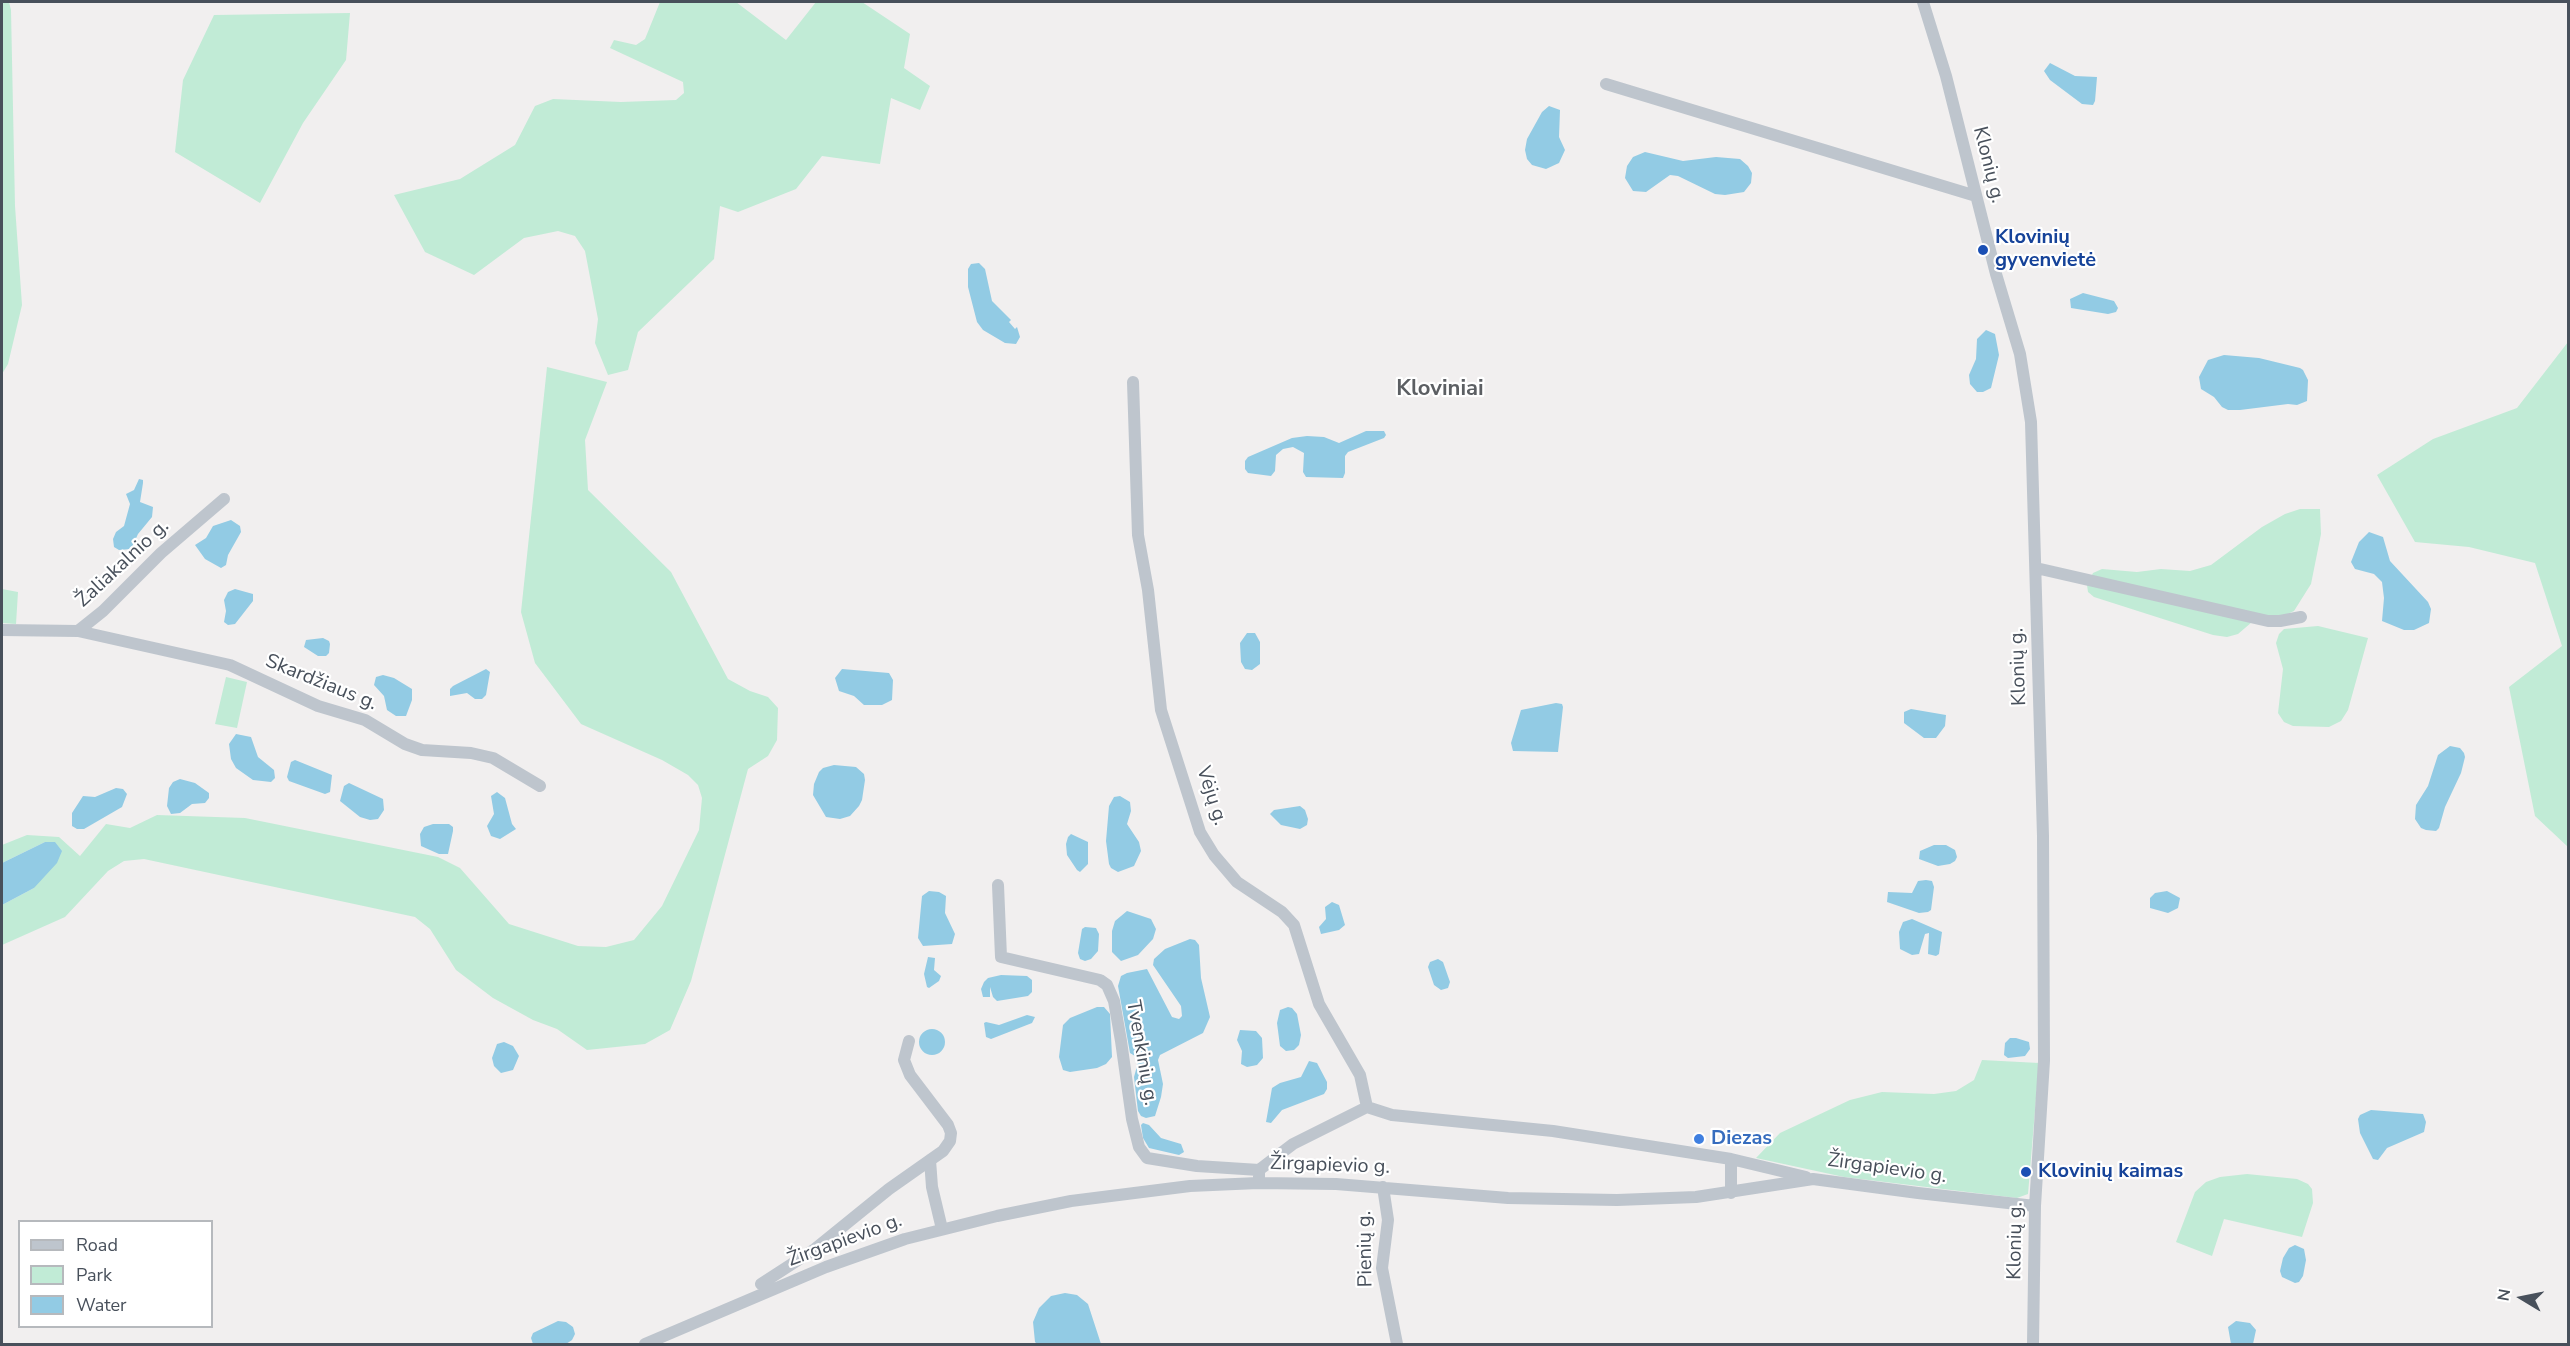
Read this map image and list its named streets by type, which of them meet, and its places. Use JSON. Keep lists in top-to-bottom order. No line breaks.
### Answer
{"streets":{"street":["Klonių g.","Žaliakalnio g.","Skardžiaus g.","Vėjų g.","Tvenkinių g.","Žirgapievio g.","Pienių g."]},"crossings":[["Klonių g.","Žirgapievio g."],["Žaliakalnio g.","Skardžiaus g."],["Tvenkinių g.","Žirgapievio g."],["Žirgapievio g.","Pienių g."]],"districts":["Kloviniai"],"places":["Klovinių gyvenvietė","Diezas","Klovinių kaimas"],"legend":["Road","Park","Water"],"north":"left"}
